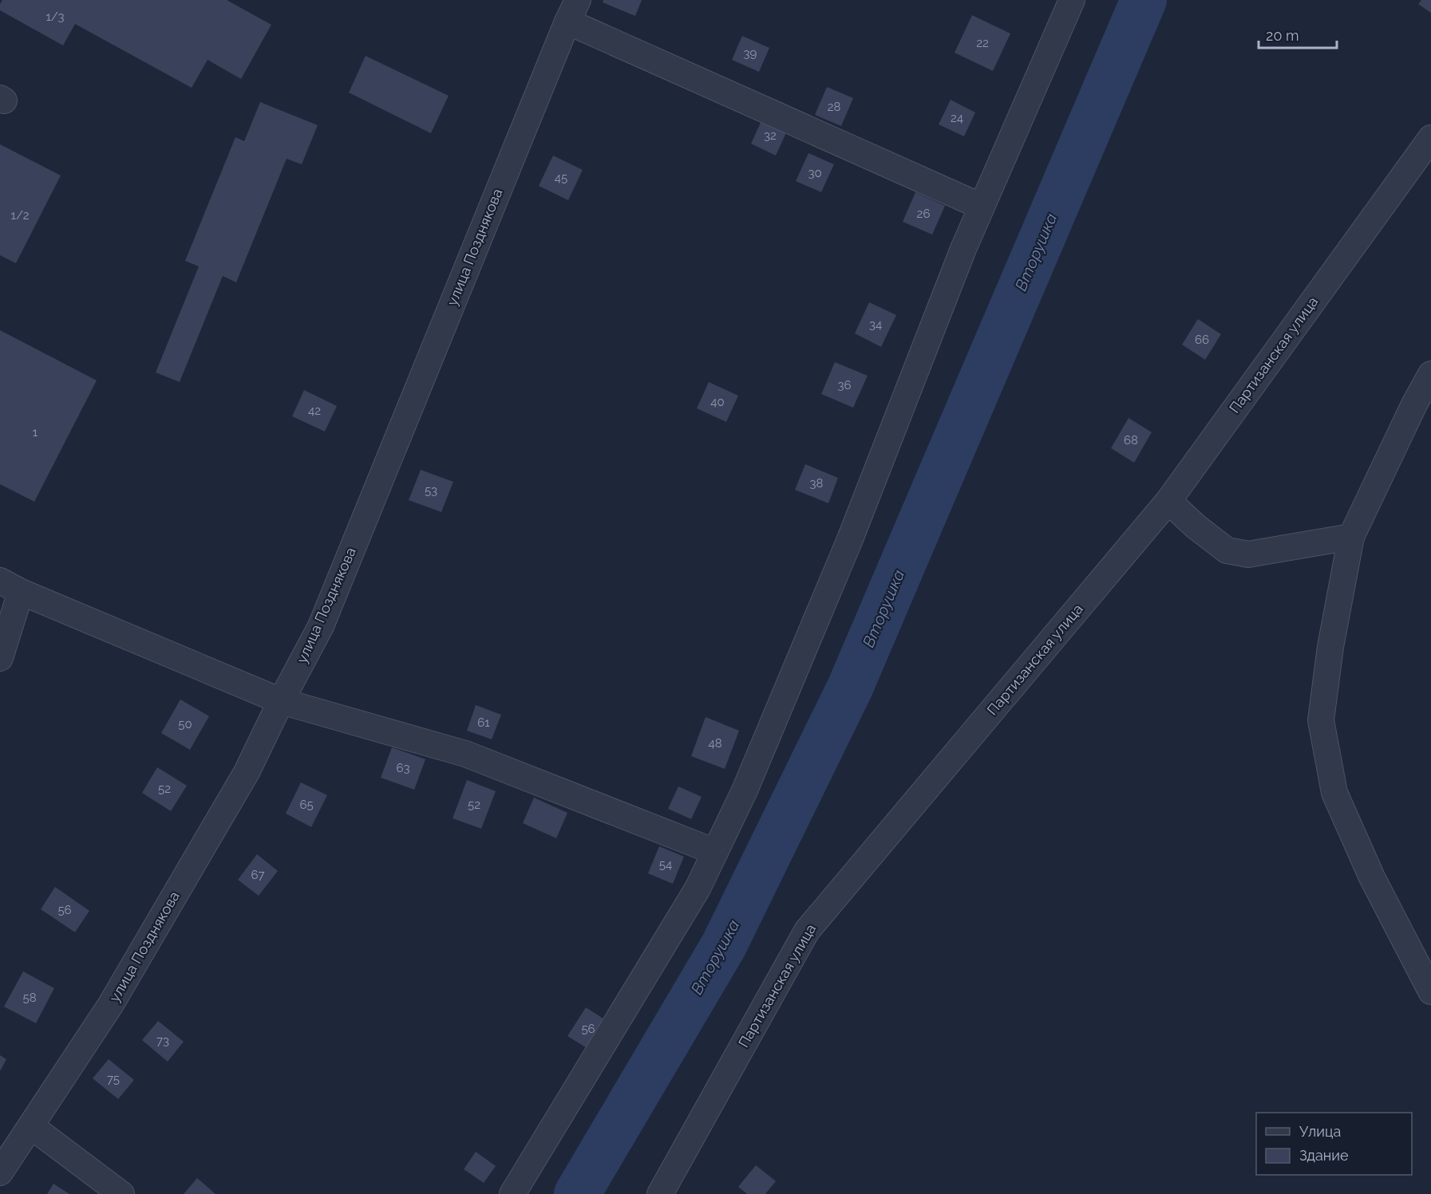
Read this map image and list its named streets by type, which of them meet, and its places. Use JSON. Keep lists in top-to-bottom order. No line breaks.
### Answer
{"streets":{"street":["улица Позднякова","Партизанская улица"]},"water":["Вторушка"],"house_numbers":["1/3","22","39","28","24","32","30","45","26","1/2","34","66","36","40","42","1","68","38","53","61","50","48","63","52","65","52","54","67","56","58","56","73","75"],"legend":["Улица","Здание"],"scale_bar":"20 m"}
